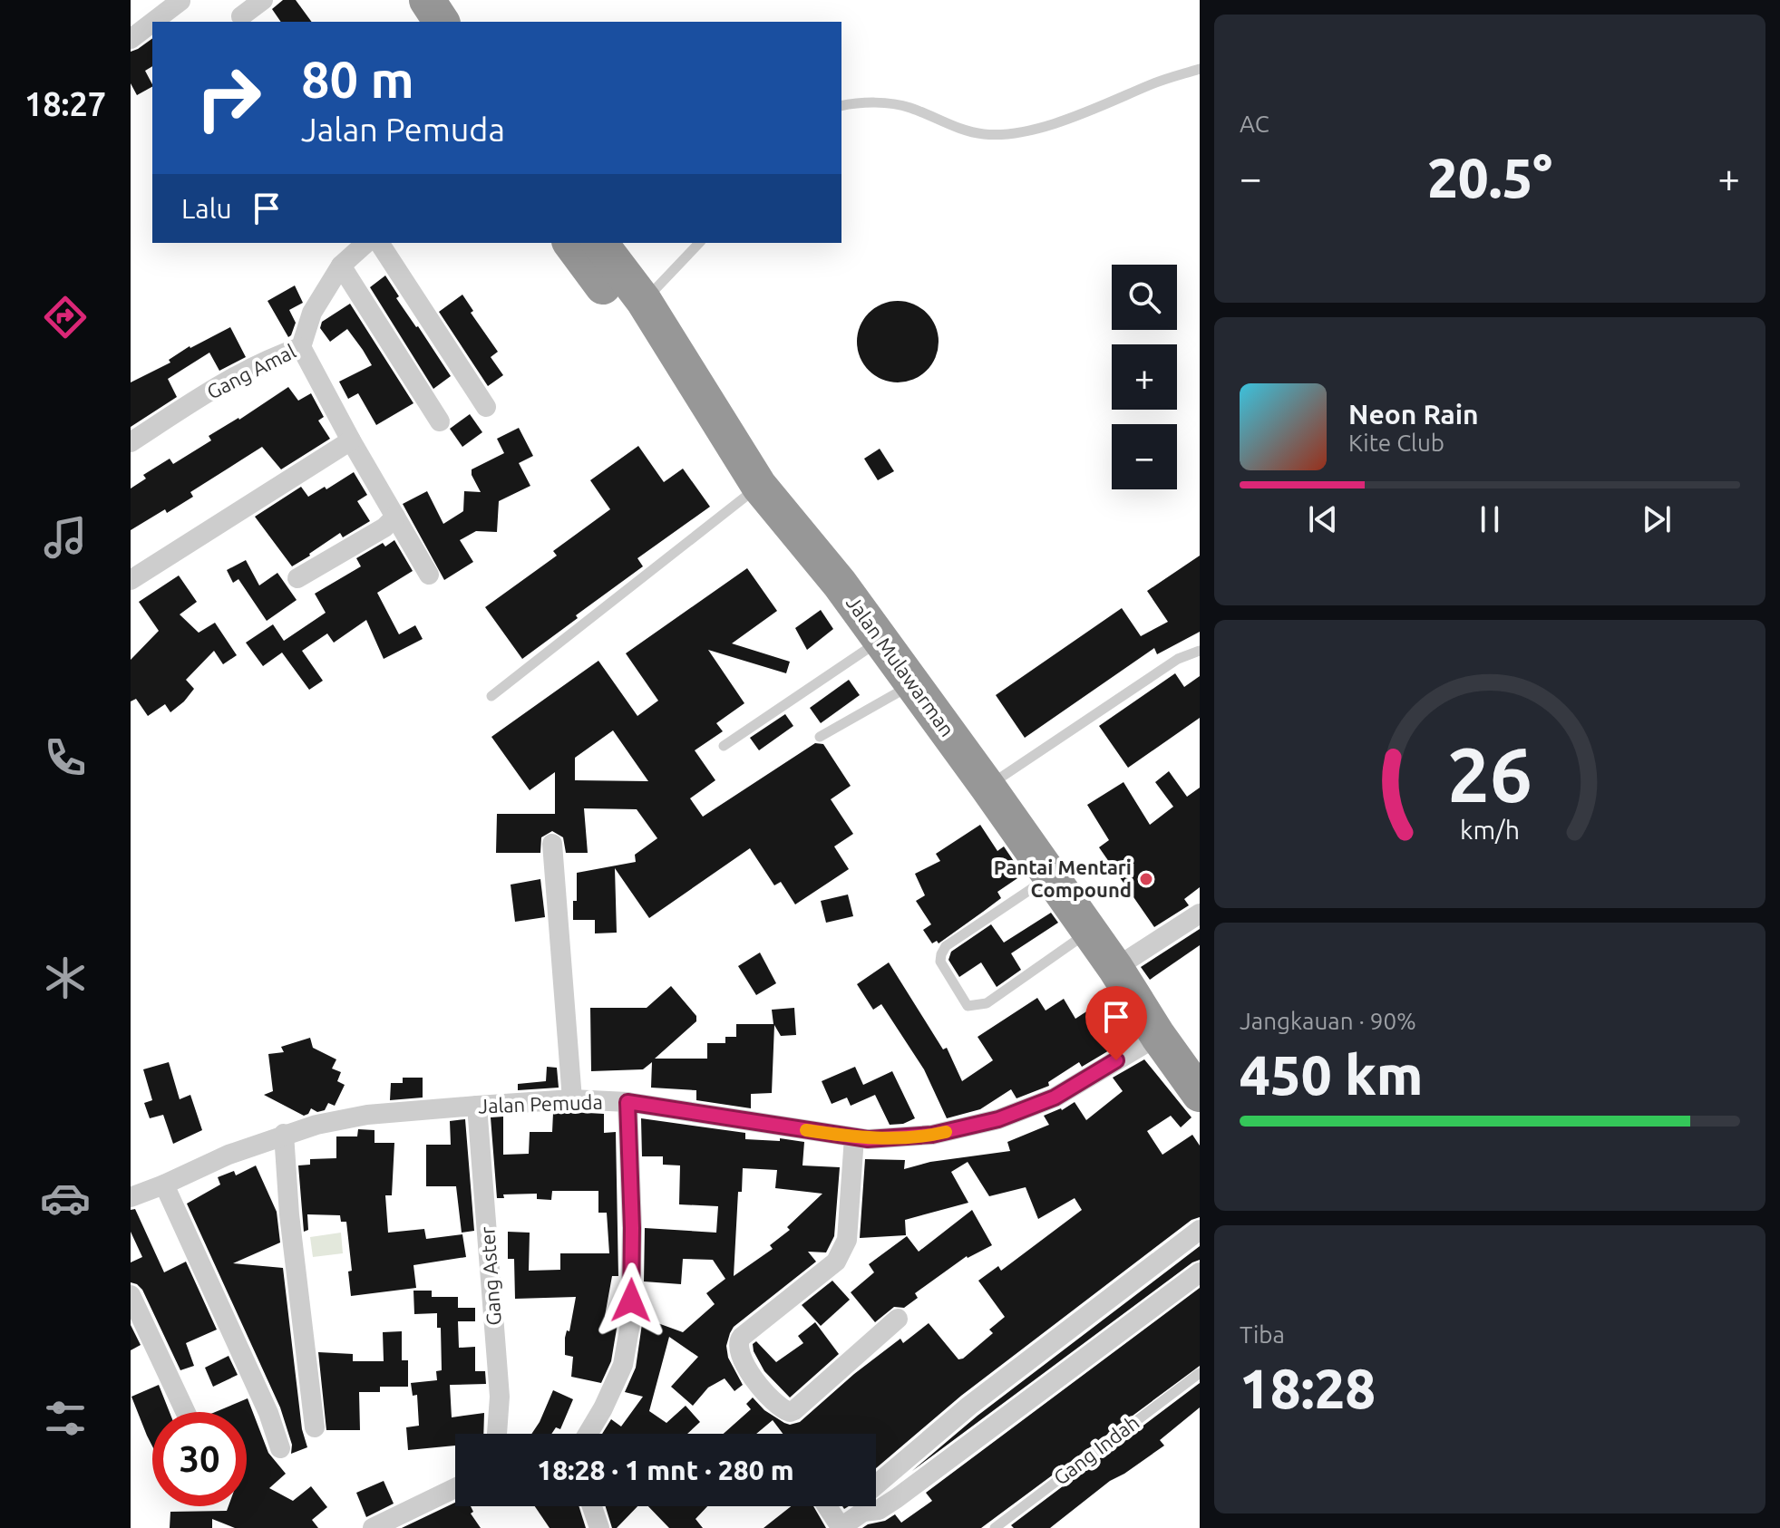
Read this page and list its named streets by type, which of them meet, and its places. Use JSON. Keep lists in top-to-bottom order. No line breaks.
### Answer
{"streets":{"highway":["Jalan Mulawarman"],"street":["Gang Amal","Jalan Pemuda","Gang Aster"],"lane":["Gang Indah"]},"crossings":[["Jalan Mulawarman","Jalan Pemuda"],["Jalan Pemuda","Gang Aster"]],"places":["Pantai Mentari Compound"],"page":{"tabs":"18:27","tile":["AC",["Jangkauan · 90%","450 km"],["Tiba","18:28"]],"turn":["80 m","Jalan Pemuda"],"heat":["−","20.5°","+"],"then":"Lalu","map_buttons":["+","−"],"song":["Neon Rain","Kite Club"],"limit":"30","trip":"18:28 · 1 mnt · 280 m","gauge":["26","km/h"]}}
